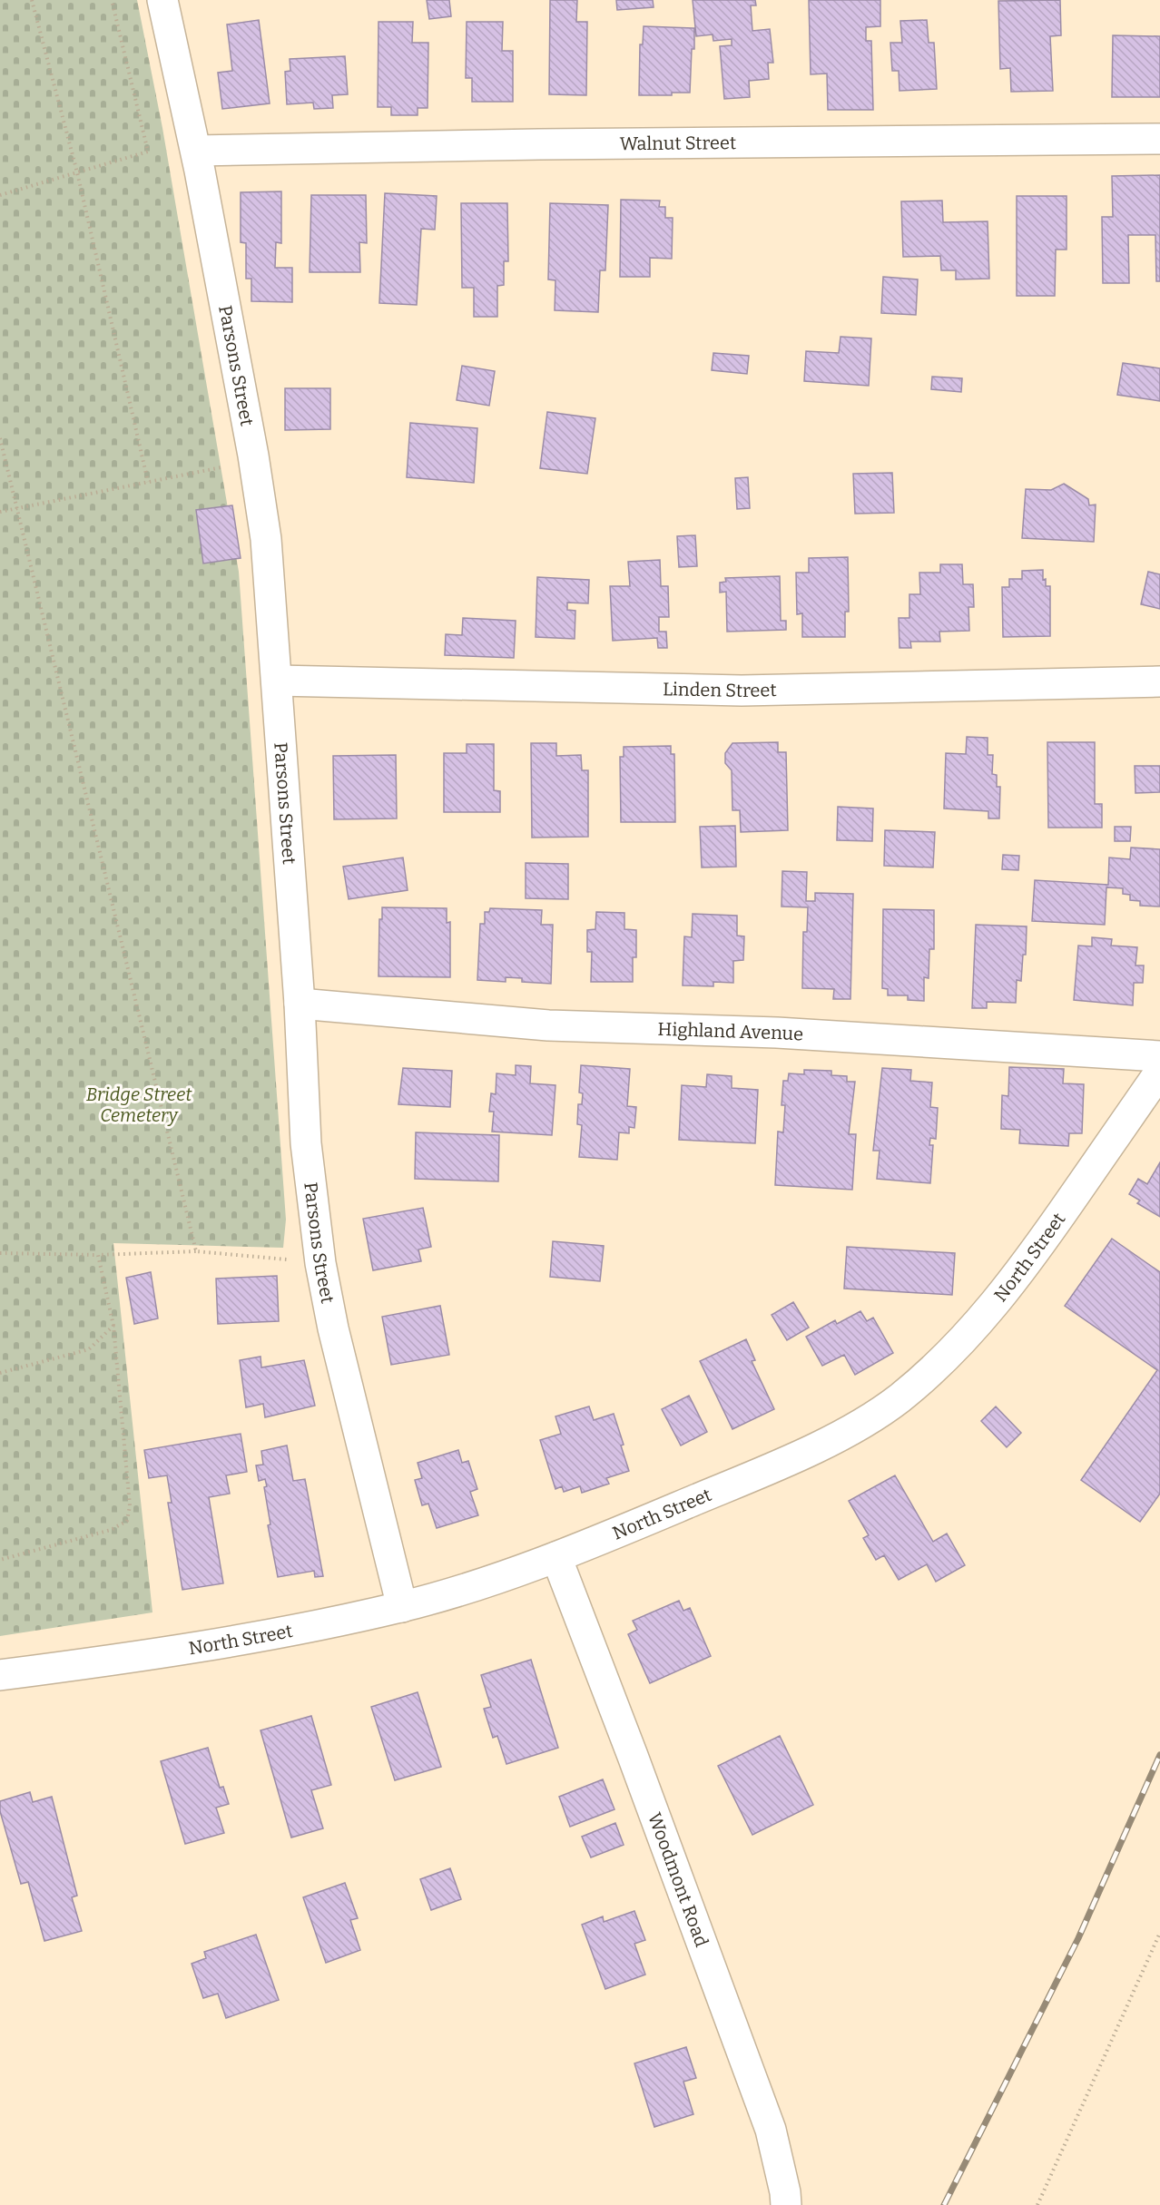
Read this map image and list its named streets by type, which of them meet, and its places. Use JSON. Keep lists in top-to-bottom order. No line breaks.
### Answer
{"streets":{"street":["Walnut Street","Parsons Street","Linden Street","Highland Avenue","North Street","Woodmont Road"]},"crossings":[["Walnut Street","Parsons Street"],["Parsons Street","Linden Street"],["Parsons Street","Highland Avenue"],["Parsons Street","North Street"],["North Street","Woodmont Road"]],"parks":["Bridge Street Cemetery"]}
